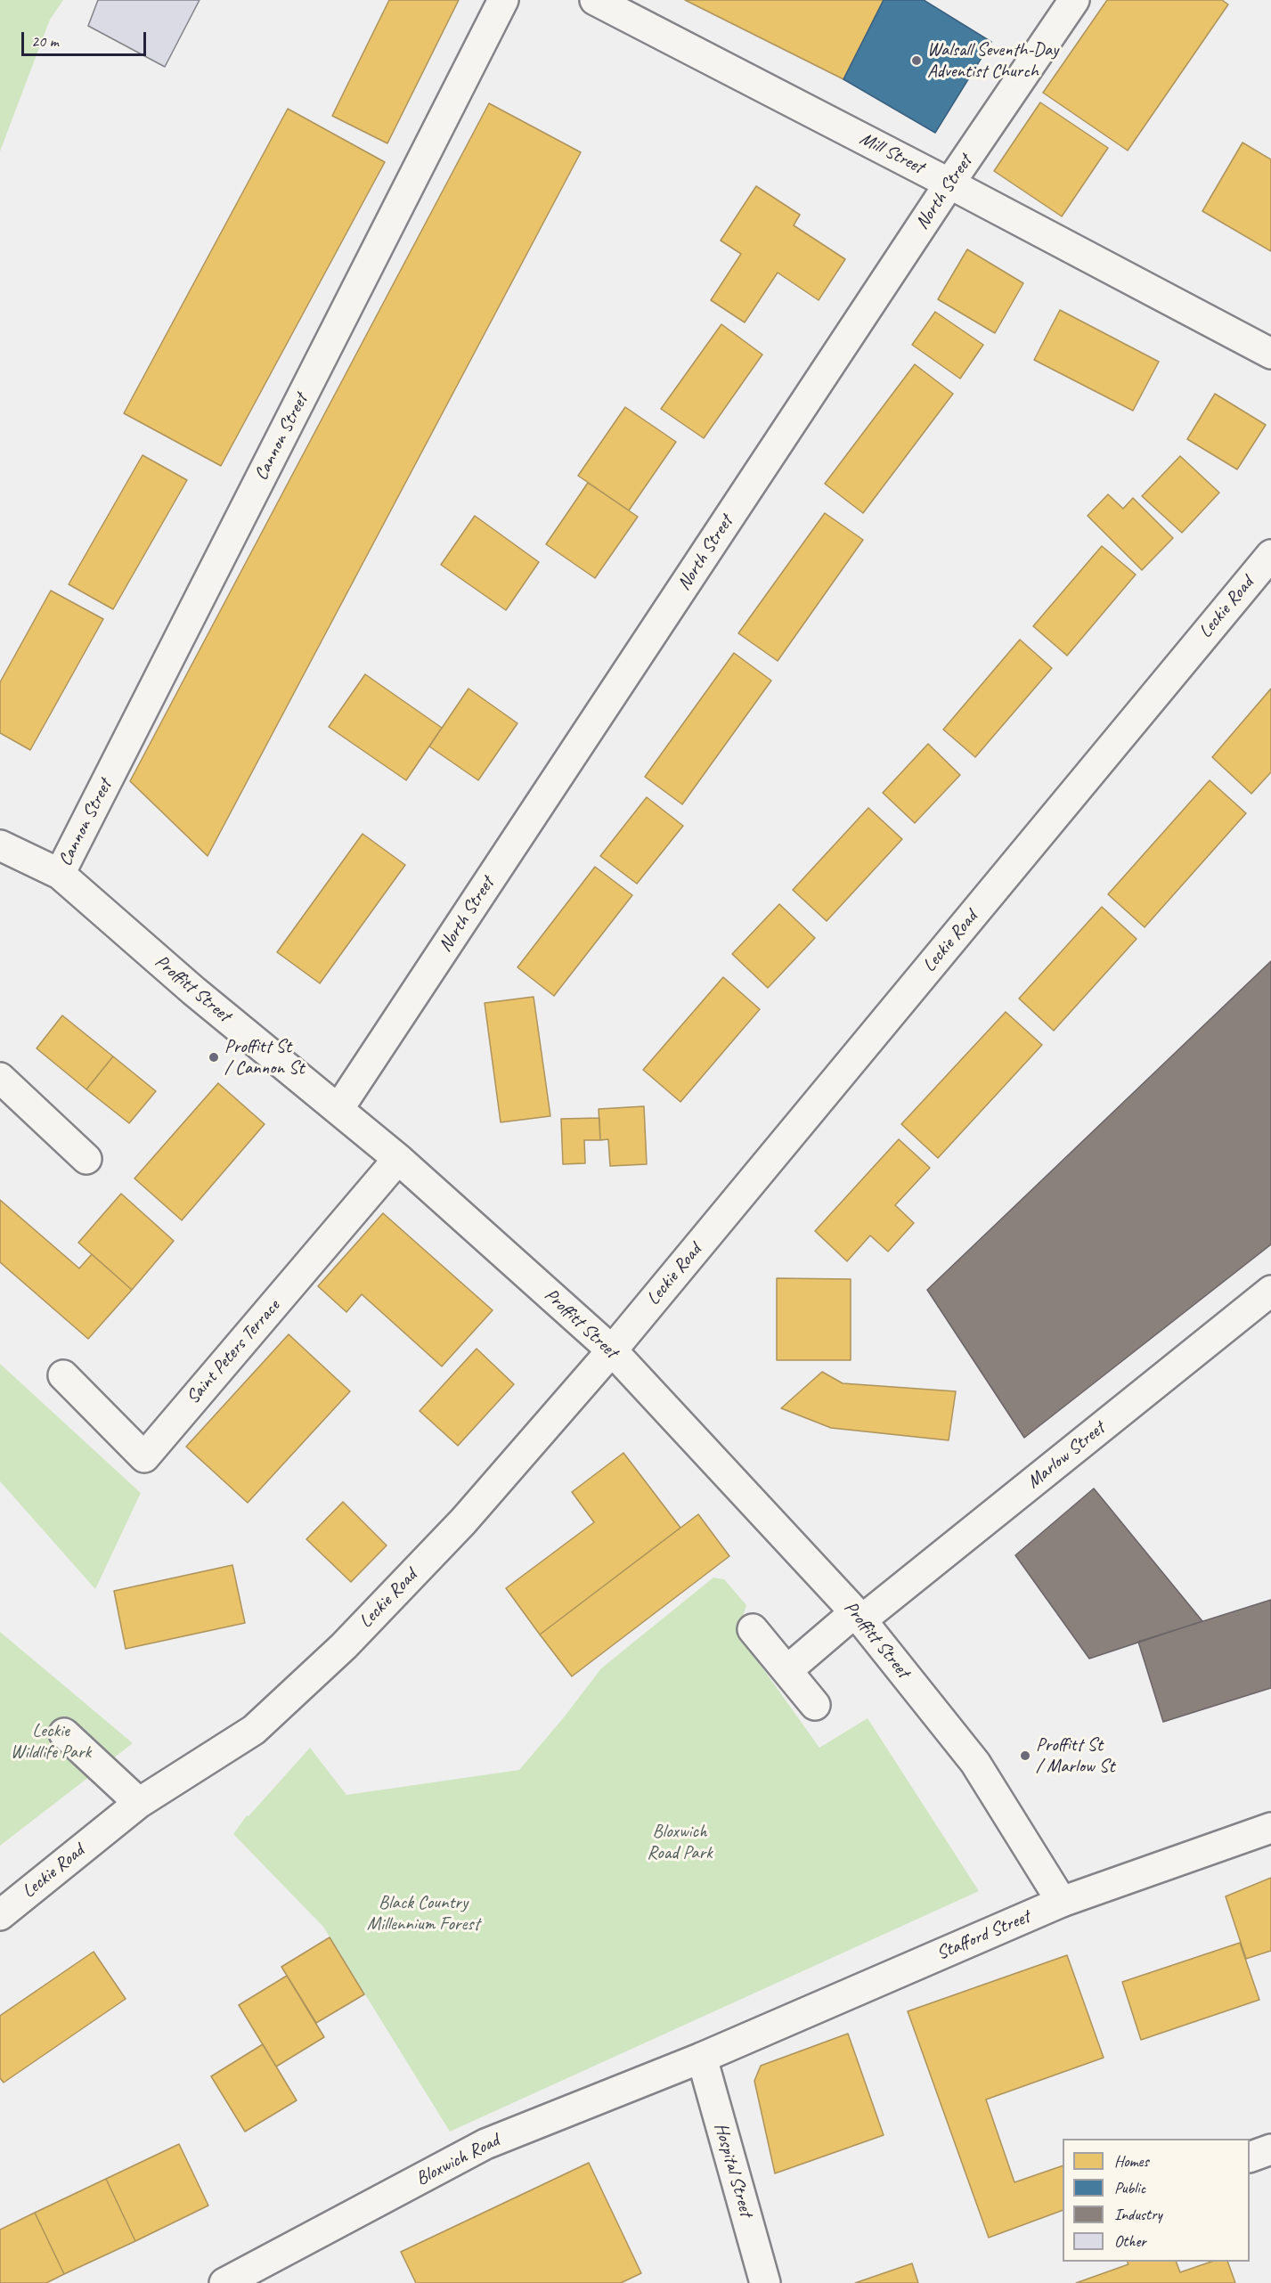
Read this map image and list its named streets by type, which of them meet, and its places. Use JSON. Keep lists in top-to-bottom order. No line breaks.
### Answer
{"streets":{"street":["Mill Street","North Street","Cannon Street","Leckie Road","Proffitt Street","Saint Peters Terrace","Marlow Street","Stafford Street","Bloxwich Road","Hospital Street"]},"crossings":[["Mill Street","North Street"],["North Street","Proffitt Street"],["Cannon Street","Proffitt Street"],["Leckie Road","Proffitt Street"],["Proffitt Street","Saint Peters Terrace"],["Proffitt Street","Marlow Street"],["Proffitt Street","Stafford Street"],["Stafford Street","Bloxwich Road"],["Stafford Street","Hospital Street"],["Bloxwich Road","Hospital Street"]],"parks":["Leckie Wildlife Park","Bloxwich Road Park","Black Country Millennium Forest"],"places":["Walsall Seventh-Day Adventist Church","Proffitt St / Cannon St","Proffitt St / Marlow St"],"legend":["Homes","Public","Industry","Other"],"scale_bar":"20 m"}
